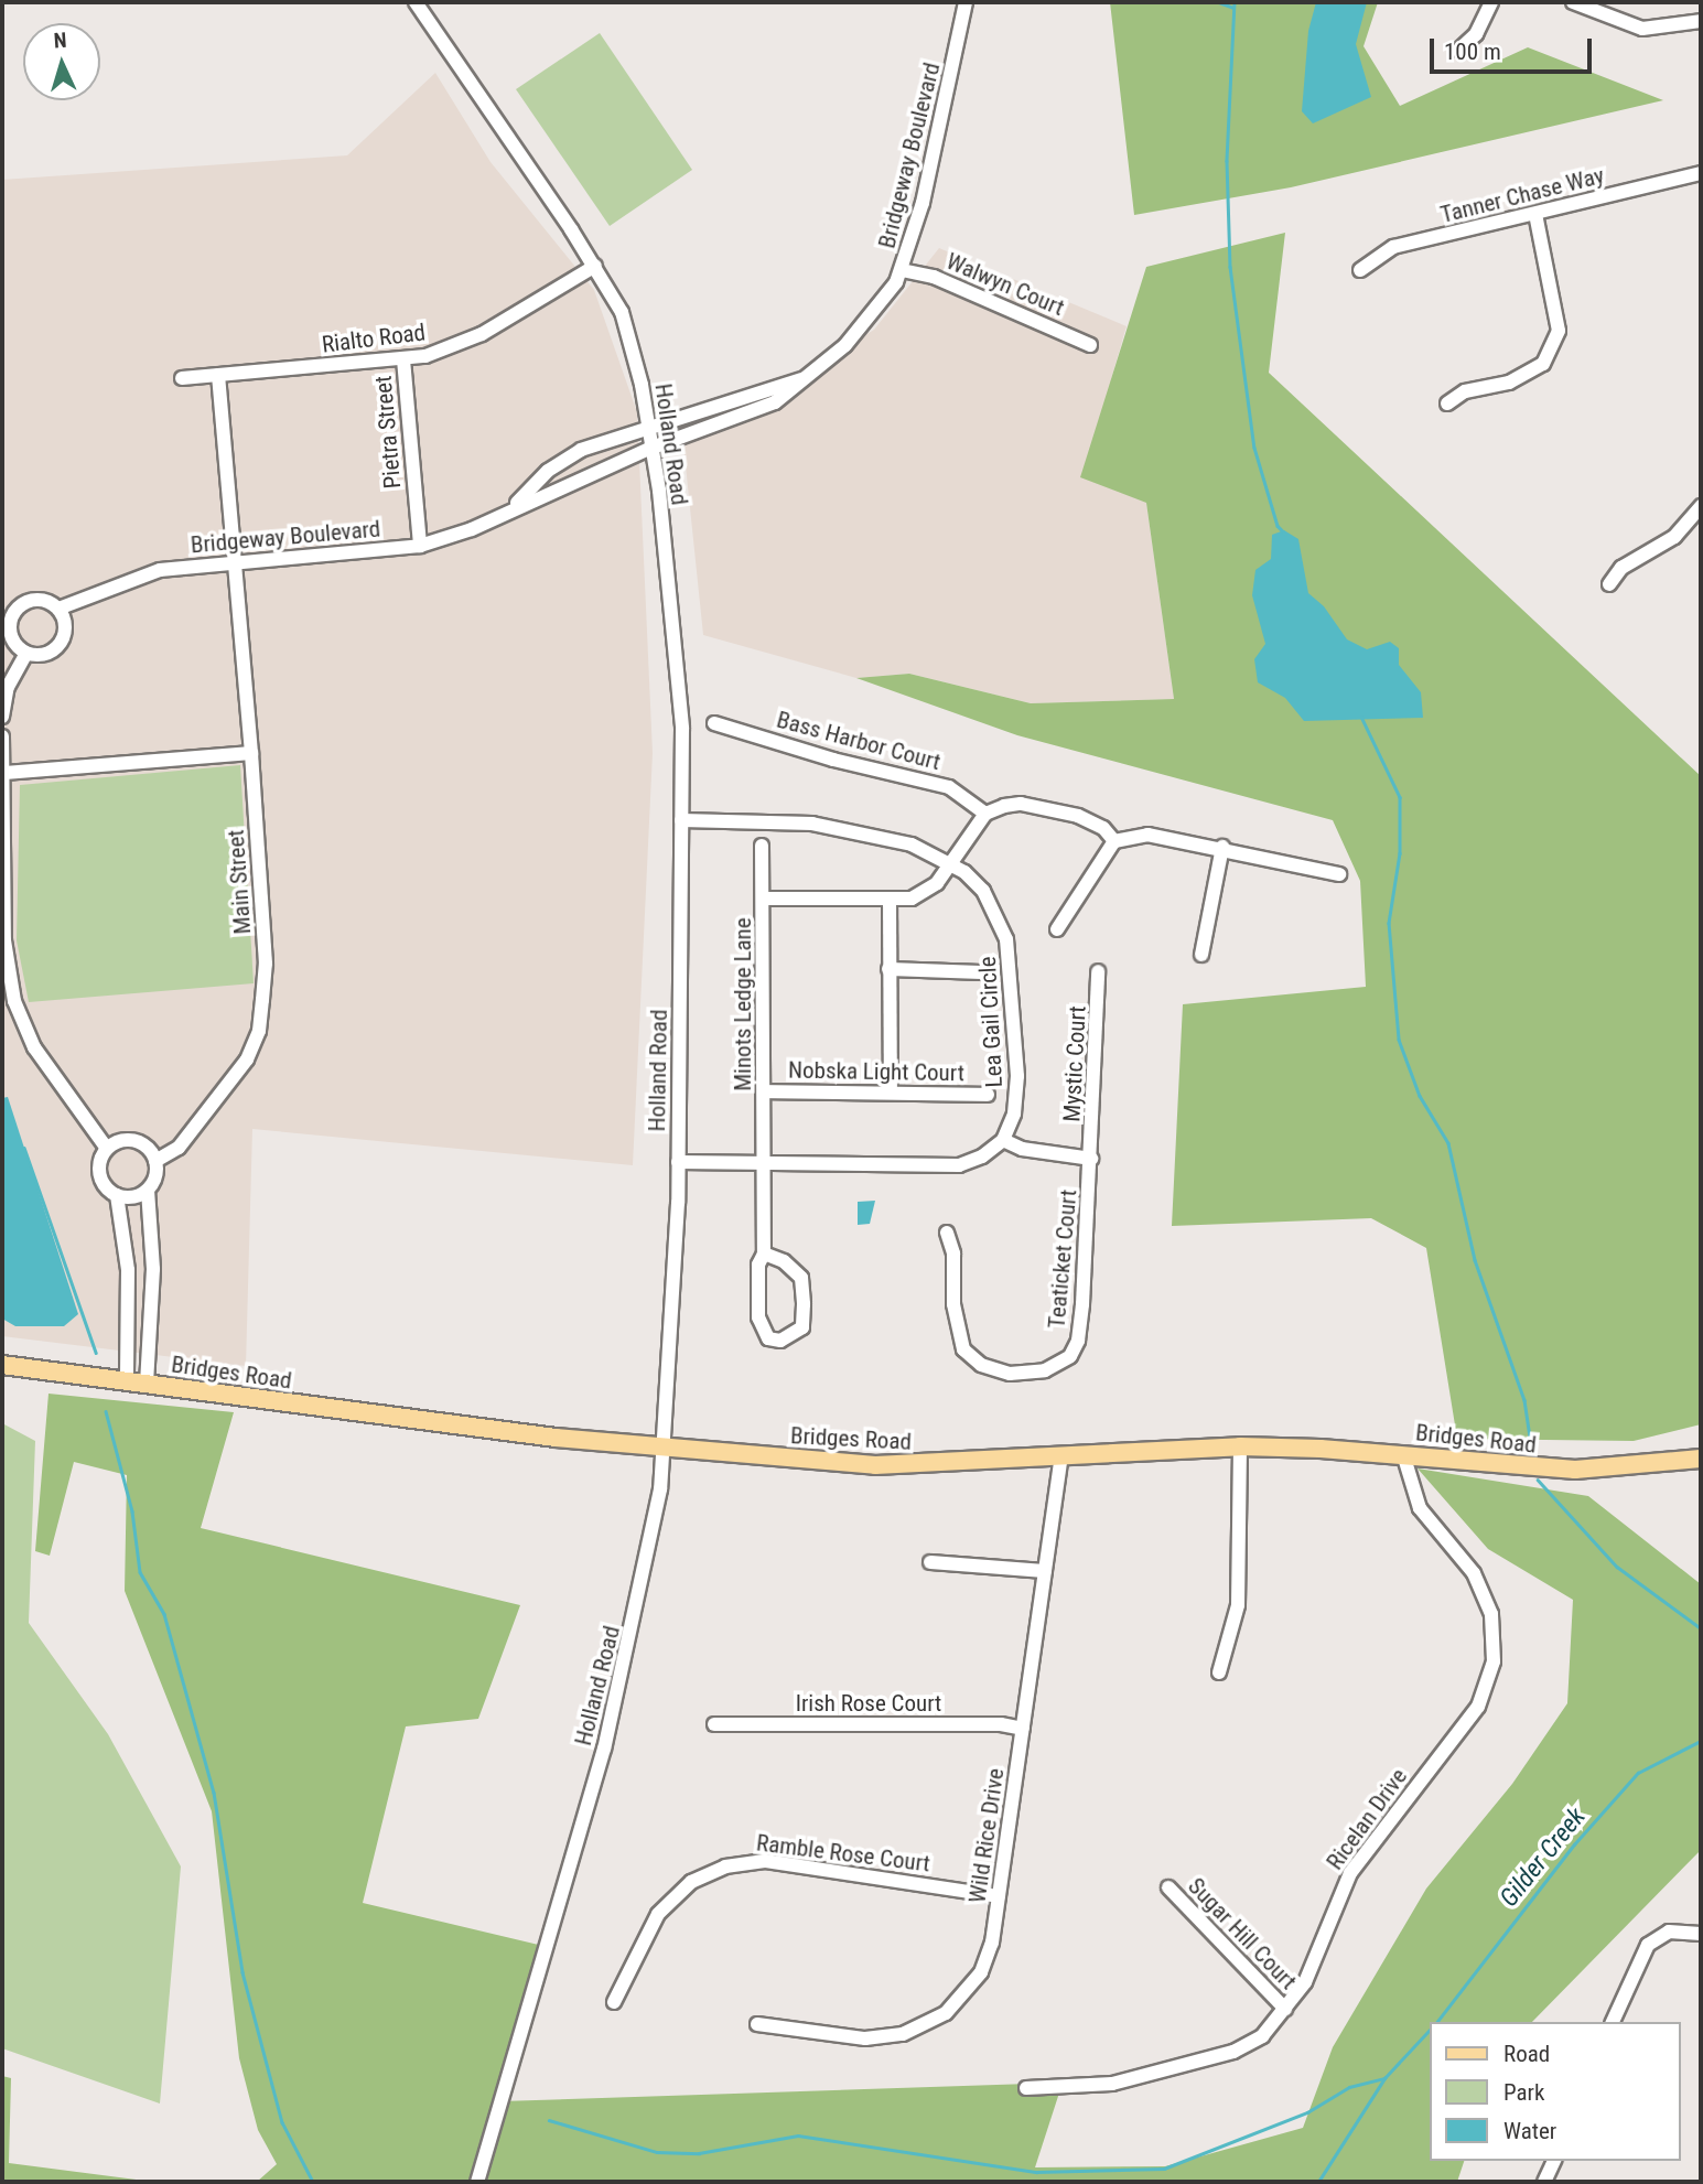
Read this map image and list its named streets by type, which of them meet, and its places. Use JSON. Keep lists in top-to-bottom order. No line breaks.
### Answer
{"streets":{"main road":["Bridges Road"],"street":["Bridgeway Boulevard","Tanner Chase Way","Walwyn Court","Rialto Road","Pietra Street","Holland Road","Bass Harbor Court","Main Street","Minots Ledge Lane","Lea Gail Circle","Mystic Court","Nobska Light Court","Teaticket Court","Irish Rose Court","Ricelan Drive","Wild Rice Drive","Ramble Rose Court","Sugar Hill Court"]},"crossings":[["Bridgeway Boulevard","Walwyn Court"],["Bridgeway Boulevard","Pietra Street"],["Bridgeway Boulevard","Holland Road"],["Bridgeway Boulevard","Main Street"],["Rialto Road","Pietra Street"],["Rialto Road","Holland Road"],["Rialto Road","Main Street"],["Holland Road","Lea Gail Circle"],["Holland Road","Bridges Road"],["Minots Ledge Lane","Nobska Light Court"],["Mystic Court","Teaticket Court"],["Bridges Road","Ricelan Drive"],["Bridges Road","Wild Rice Drive"],["Irish Rose Court","Wild Rice Drive"],["Ricelan Drive","Sugar Hill Court"],["Wild Rice Drive","Ramble Rose Court"]],"water":["Gilder Creek"],"legend":["Road","Park","Water"],"scale_bar":"100 m","north":"top"}
